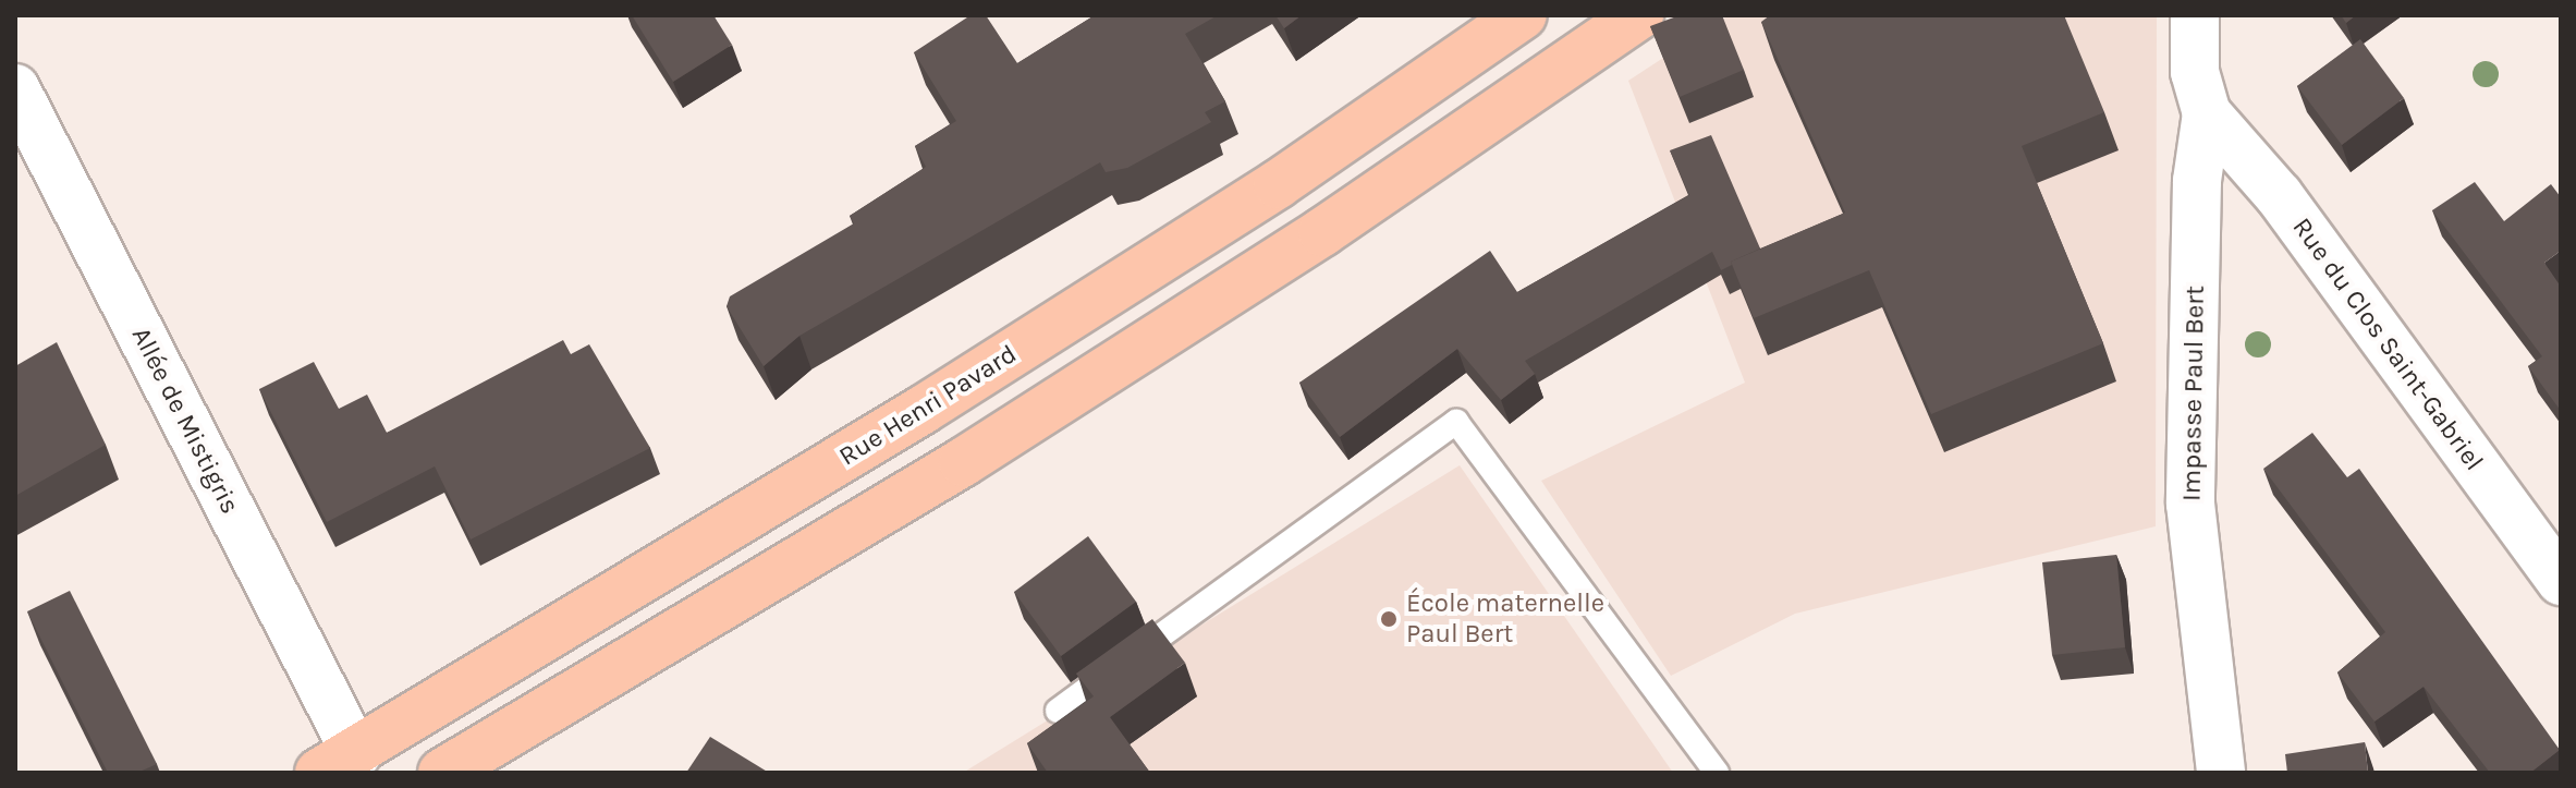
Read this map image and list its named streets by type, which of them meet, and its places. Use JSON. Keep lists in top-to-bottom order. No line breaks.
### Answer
{"streets":{"main road":["Rue Henri Pavard"],"street":["Rue du Clos Saint-Gabriel","Impasse Paul Bert","Allée de Mistigris"]},"crossings":[["Rue du Clos Saint-Gabriel","Impasse Paul Bert"],["Rue Henri Pavard","Allée de Mistigris"]],"places":["École maternelle Paul Bert"]}
